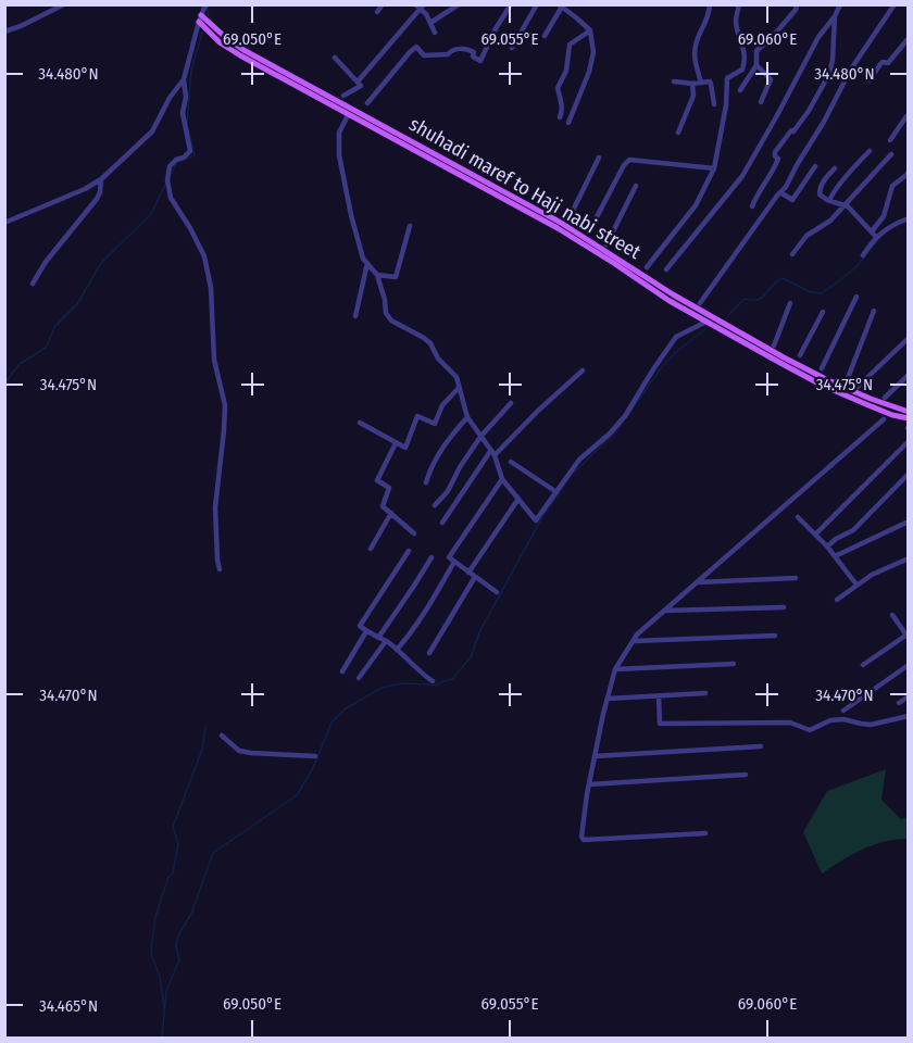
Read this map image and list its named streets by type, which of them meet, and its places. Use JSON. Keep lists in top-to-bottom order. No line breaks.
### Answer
{"streets":{"main road":["shuhadi maref to Haji nabi street"]},"coordinates":["69.050°E","69.055°E","69.060°E","34.480°N","34.475°N","34.470°N","34.465°N"]}
